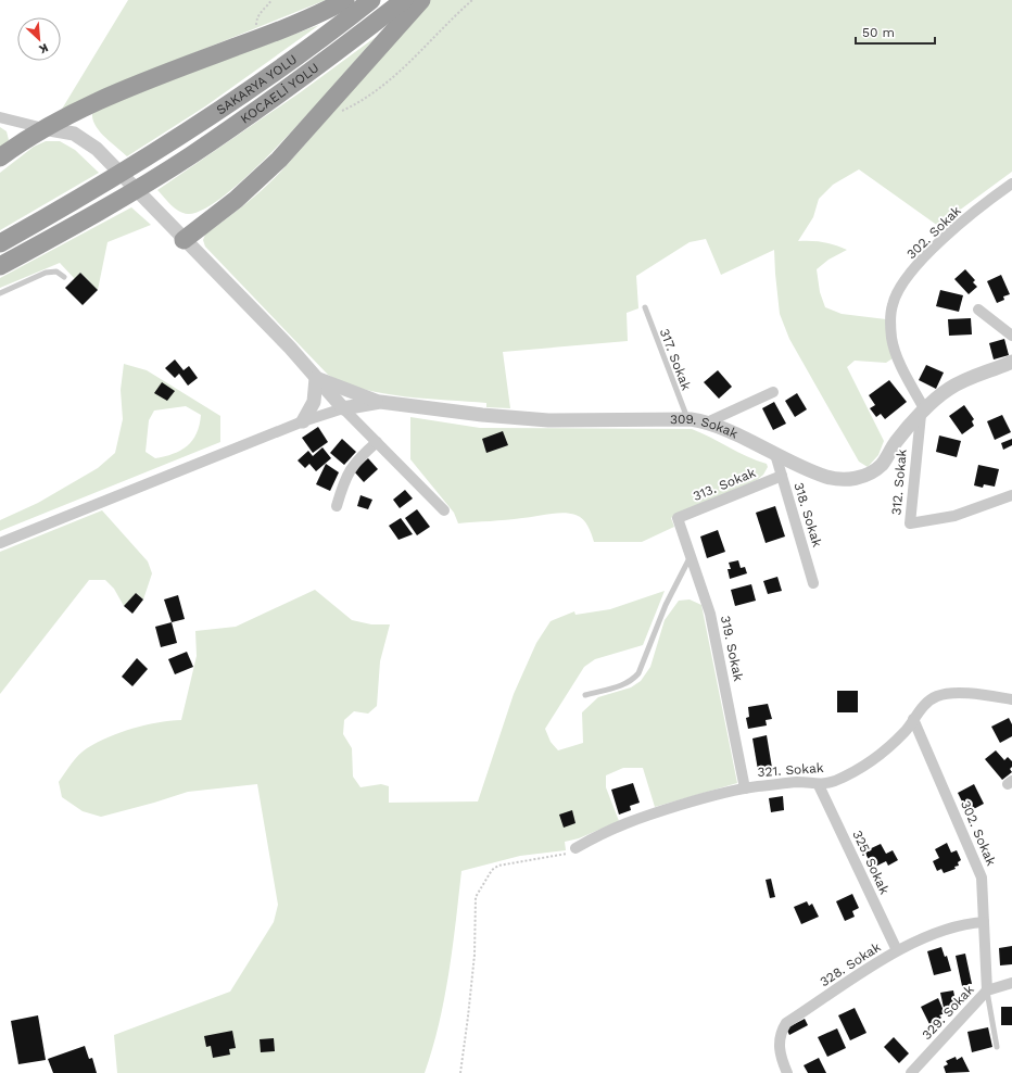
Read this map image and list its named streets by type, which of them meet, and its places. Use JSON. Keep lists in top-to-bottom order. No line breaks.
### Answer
{"streets":{"highway":["SAKARYA YOLU","KOCAELİ YOLU"],"street":["302. Sokak","309. Sokak","312. Sokak","313. Sokak","318. Sokak","319. Sokak","321. Sokak","325. Sokak","328. Sokak","329. Sokak"],"lane":["317. Sokak"]},"crossings":[["302. Sokak","309. Sokak"],["302. Sokak","312. Sokak"],["302. Sokak","321. Sokak"],["302. Sokak","328. Sokak"],["302. Sokak","329. Sokak"],["317. Sokak","309. Sokak"],["309. Sokak","312. Sokak"],["309. Sokak","318. Sokak"],["313. Sokak","318. Sokak"],["313. Sokak","319. Sokak"],["319. Sokak","321. Sokak"],["321. Sokak","325. Sokak"],["325. Sokak","328. Sokak"]],"scale_bar":"50 m","north":"bottom right"}
